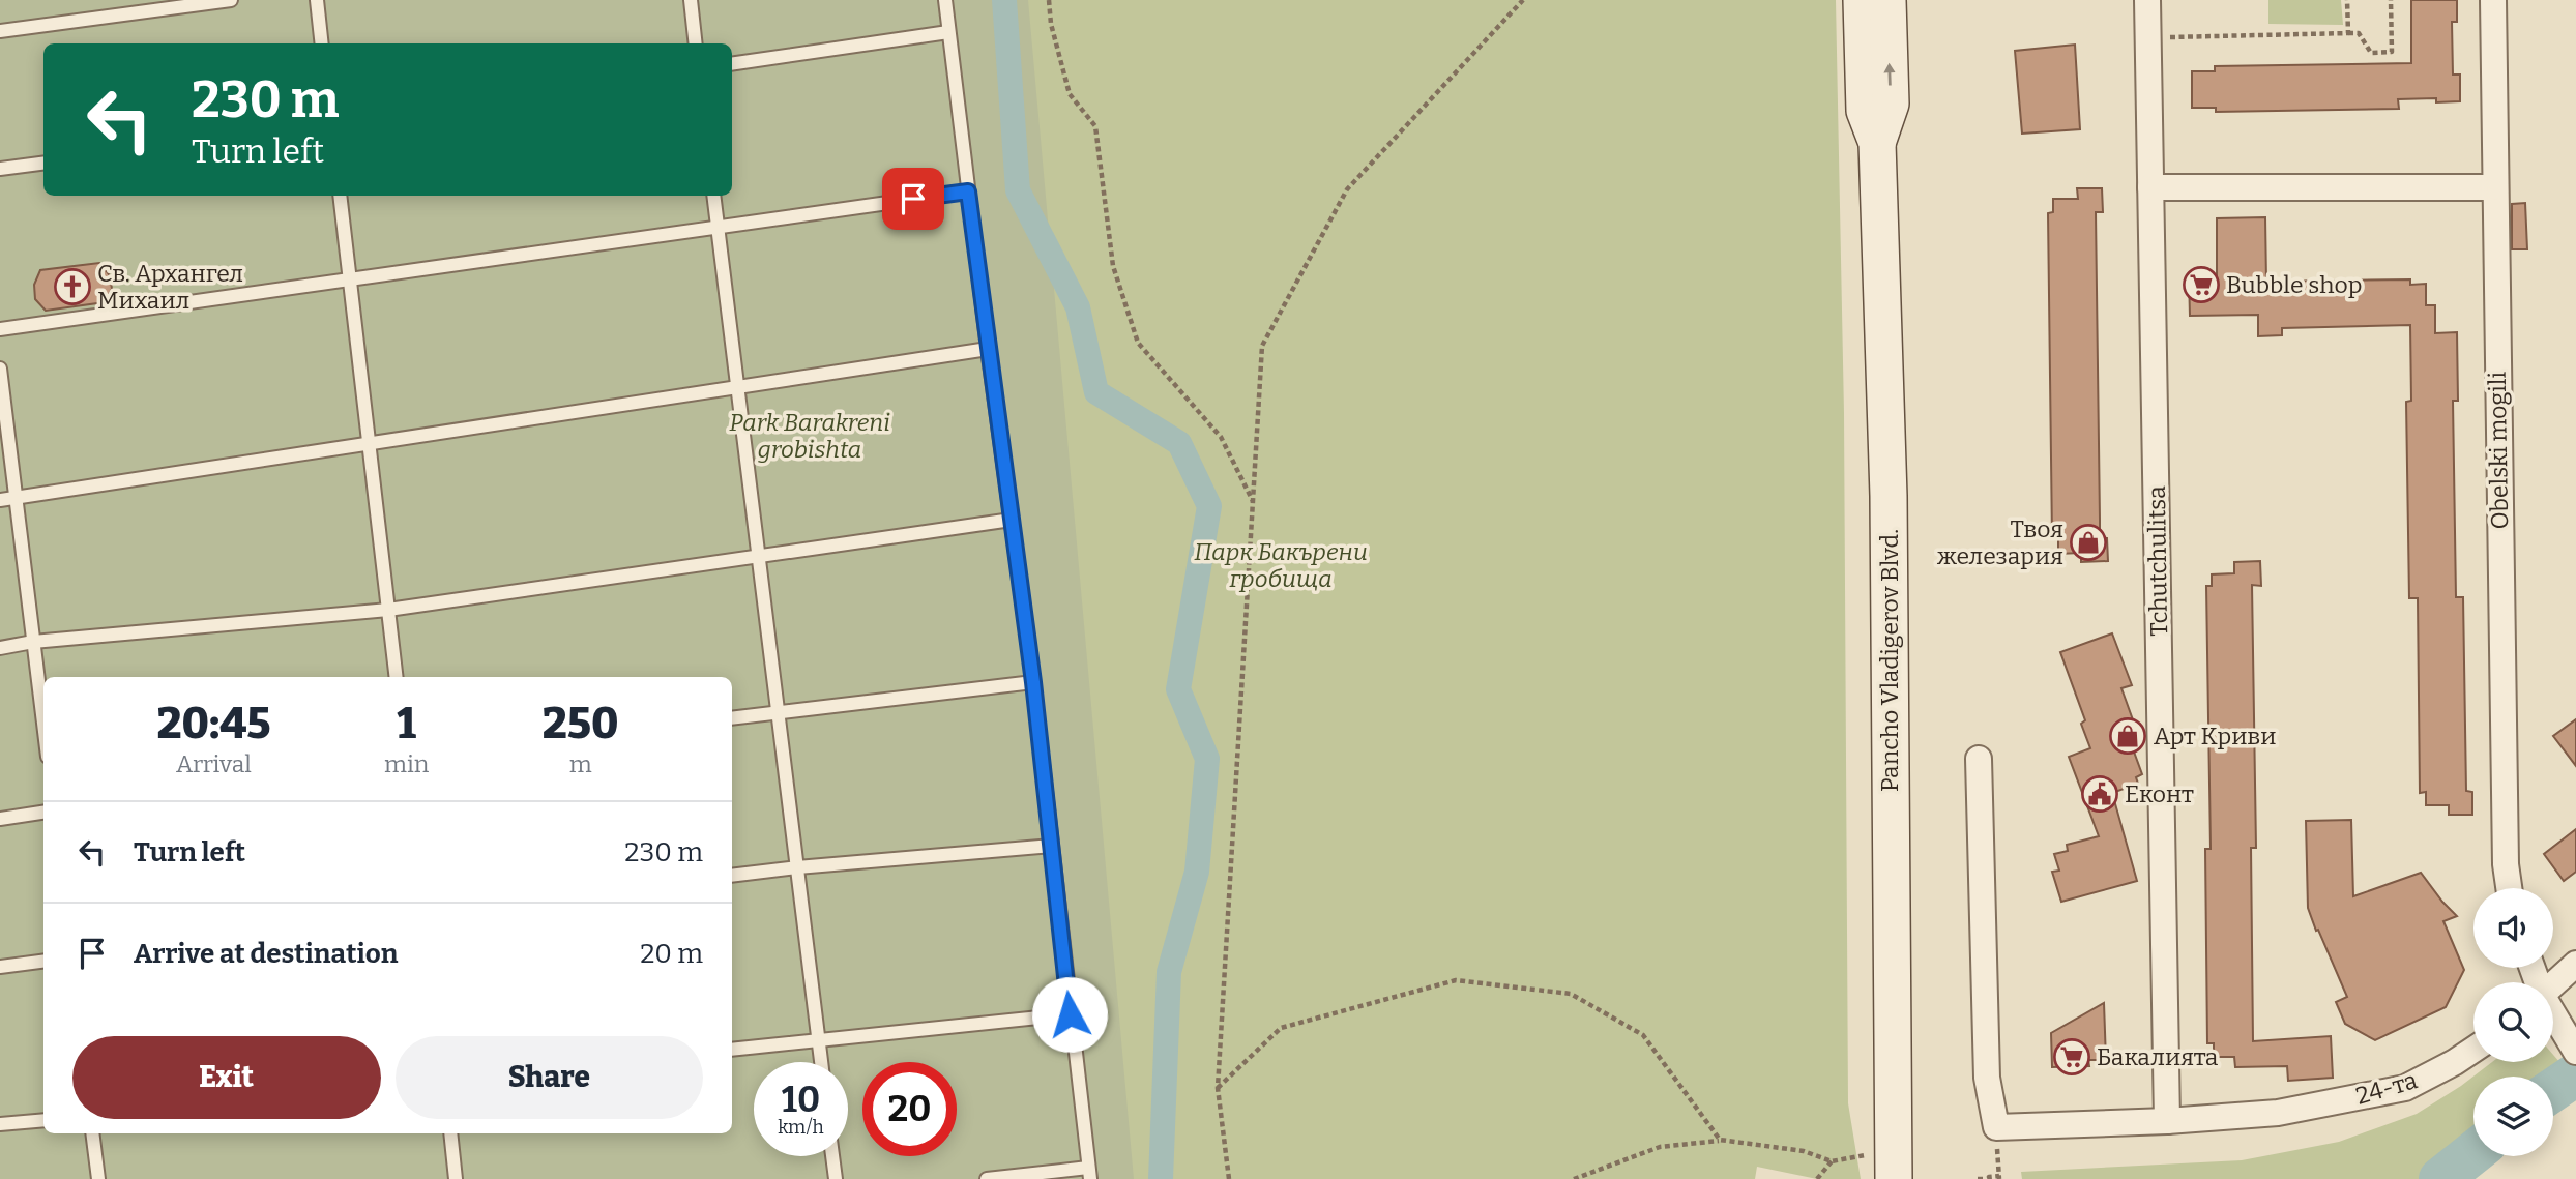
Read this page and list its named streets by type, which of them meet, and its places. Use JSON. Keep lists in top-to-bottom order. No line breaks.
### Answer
{"streets":{"street":["Obelski mogili","Tchutchulitsa","Pancho Vladigerov Blvd.","24-та"]},"crossings":[["Tchutchulitsa","24-та"]],"parks":["Park Barakreni grobishta","Парк Бакърени гробища"],"places":{"supermarket":["Bubble shop","Бакалията"],"church":["Св. Архангел Михаил"],"shop":["Твоя железария","Арт Криви"],"public building":["Еконт"]},"page":{"turn":["230 m","Turn left"],"eta":["20:45","Arrival","1","min","250","m"],"list":[{"name":"Turn left","value":"230 m"},{"name":"Arrive at destination","value":"20 m"}],"buttons":["Exit","Share"],"speed":"10 km/h","limit":"20"}}
